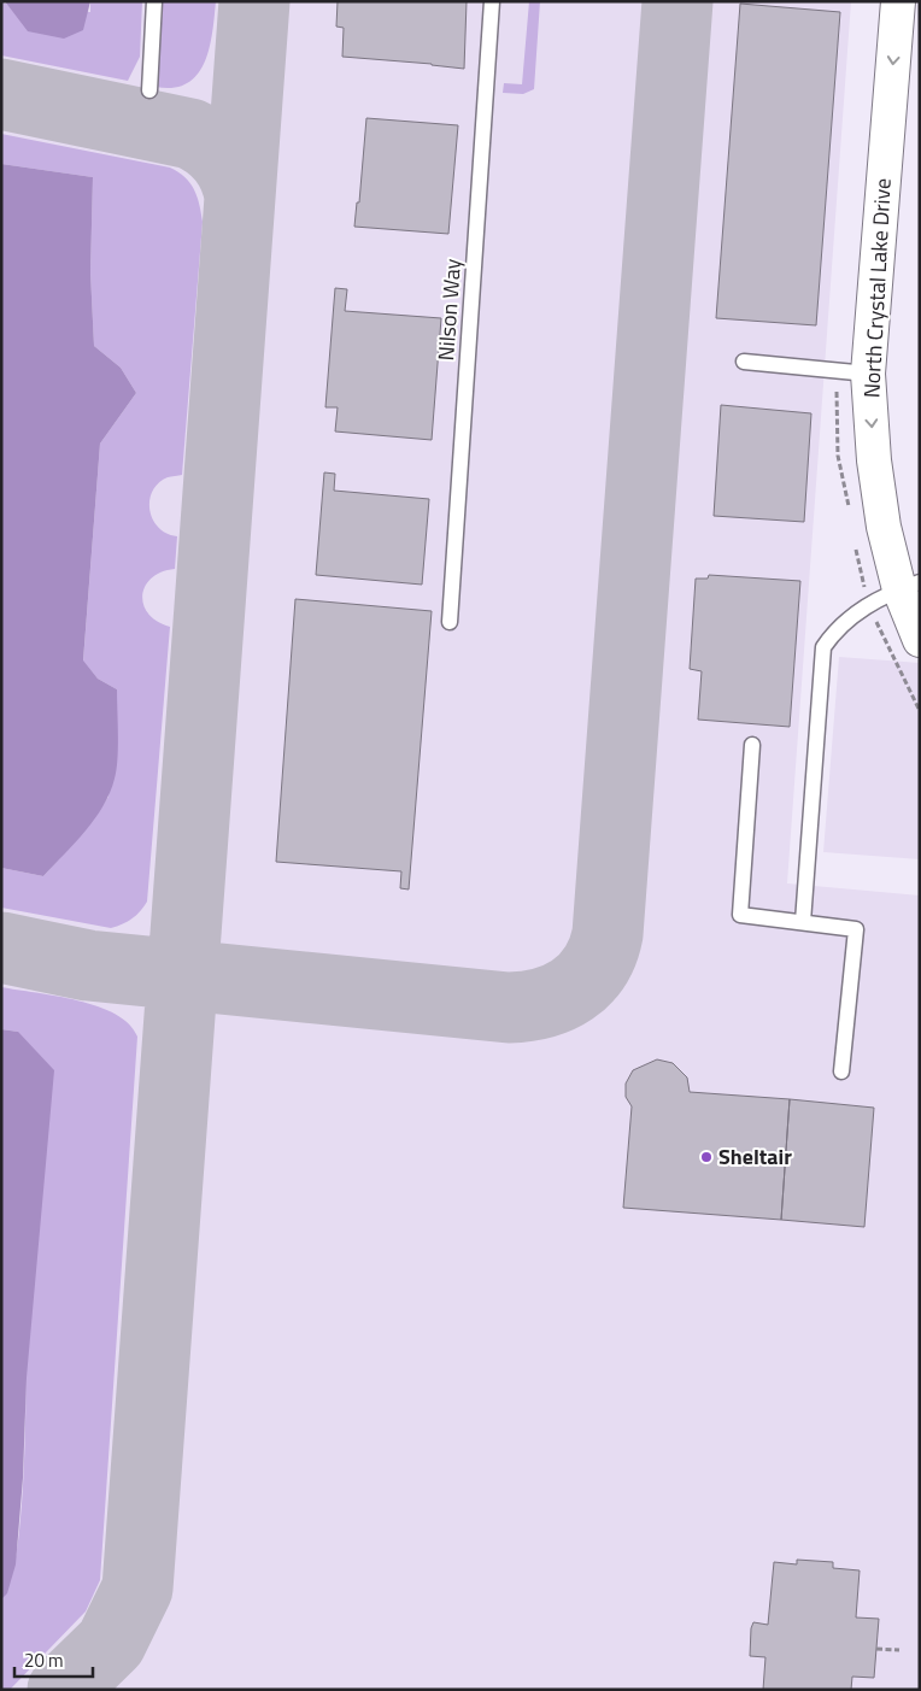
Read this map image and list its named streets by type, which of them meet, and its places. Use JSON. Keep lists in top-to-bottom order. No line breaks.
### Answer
{"streets":{"main road":["North Crystal Lake Drive"],"lane":["Nilson Way"]},"one_way":["North Crystal Lake Drive"],"places":["Sheltair"],"scale_bar":"20 m"}
